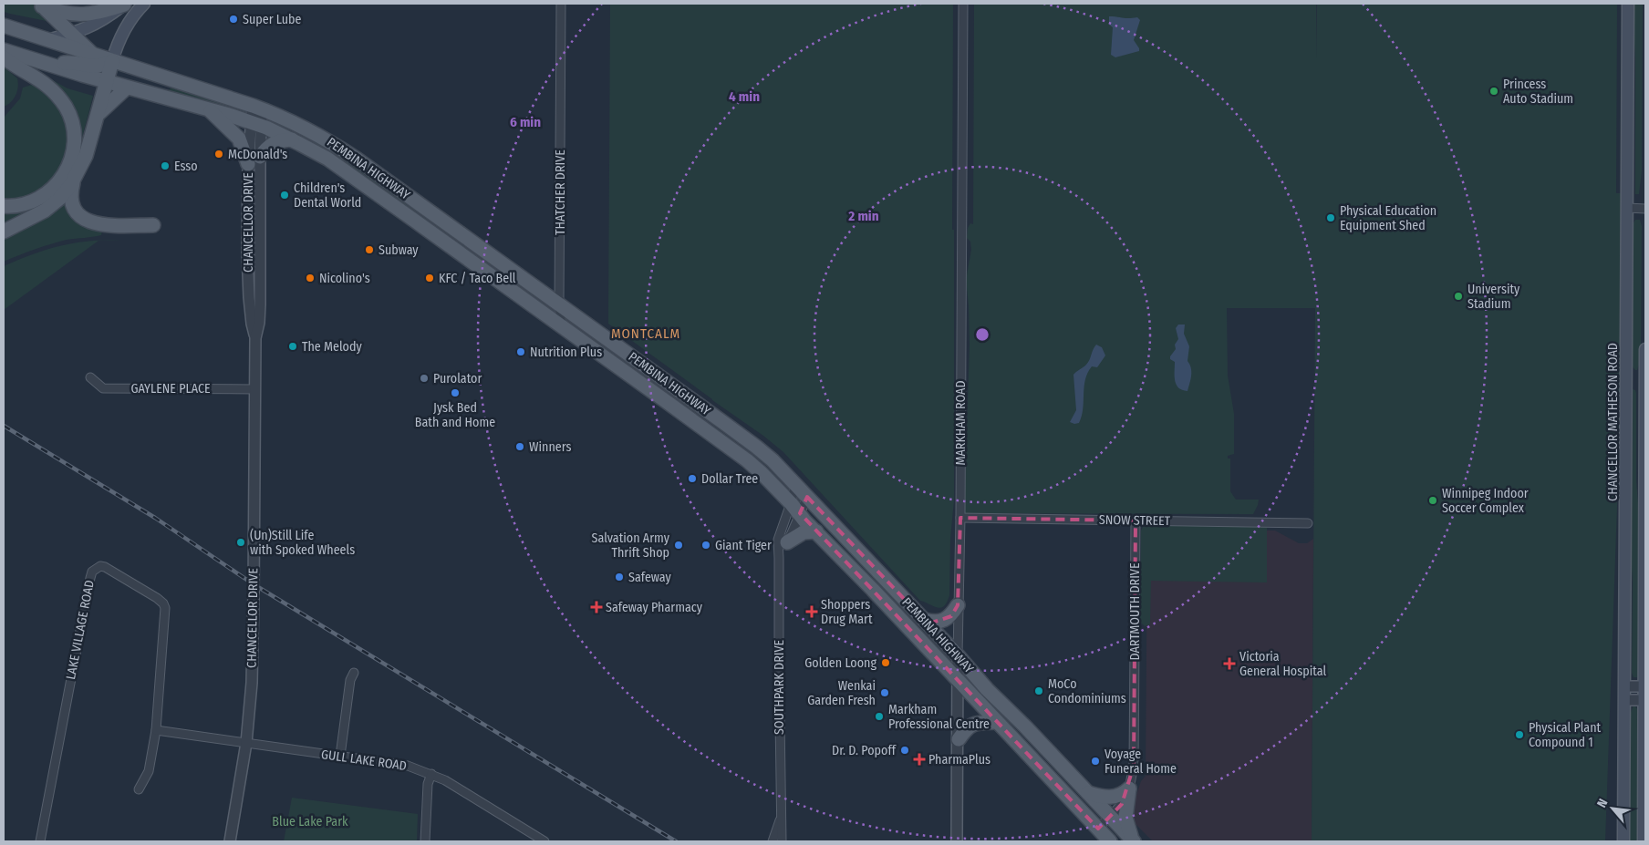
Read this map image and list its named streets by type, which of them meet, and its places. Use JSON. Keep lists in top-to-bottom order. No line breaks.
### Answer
{"streets":{"main road":["PEMBINA HIGHWAY","CHANCELLOR MATHESON ROAD"],"street":["THATCHER DRIVE","CHANCELLOR DRIVE","GAYLENE PLACE","MARKHAM ROAD","SNOW STREET","DARTMOUTH DRIVE","LAKE VILLAGE ROAD","SOUTHPARK DRIVE","GULL LAKE ROAD"]},"crossings":[["PEMBINA HIGHWAY","THATCHER DRIVE"],["PEMBINA HIGHWAY","CHANCELLOR DRIVE"],["PEMBINA HIGHWAY","MARKHAM ROAD"],["PEMBINA HIGHWAY","DARTMOUTH DRIVE"],["PEMBINA HIGHWAY","SOUTHPARK DRIVE"],["CHANCELLOR DRIVE","GAYLENE PLACE"],["CHANCELLOR DRIVE","GULL LAKE ROAD"],["MARKHAM ROAD","SNOW STREET"],["SNOW STREET","DARTMOUTH DRIVE"]],"districts":["MONTCALM"],"parks":["Blue Lake Park"],"places":{"other":["Super Lube","Princess Auto Stadium","McDonald's","Esso","Children's Dental World","Physical Education Equipment Shed","Subway","Nicolino's","KFC / Taco Bell","University Stadium","The Melody","Nutrition Plus","Purolator","Jysk Bed Bath and Home","Winners","Dollar Tree","Winnipeg Indoor Soccer Complex","(Un)Still Life with Spoked Wheels","Salvation Army Thrift Shop","Giant Tiger","Safeway","Golden Loong","MoCo Condominiums","Wenkai Garden Fresh","Markham Professional Centre","Physical Plant Compound 1","Dr. D. Popoff","Voyage Funeral Home"],"health":["Safeway Pharmacy","Shoppers Drug Mart","Victoria General Hospital","PharmaPlus"]},"north":"top left","rings":["4 min","6 min","2 min"]}
